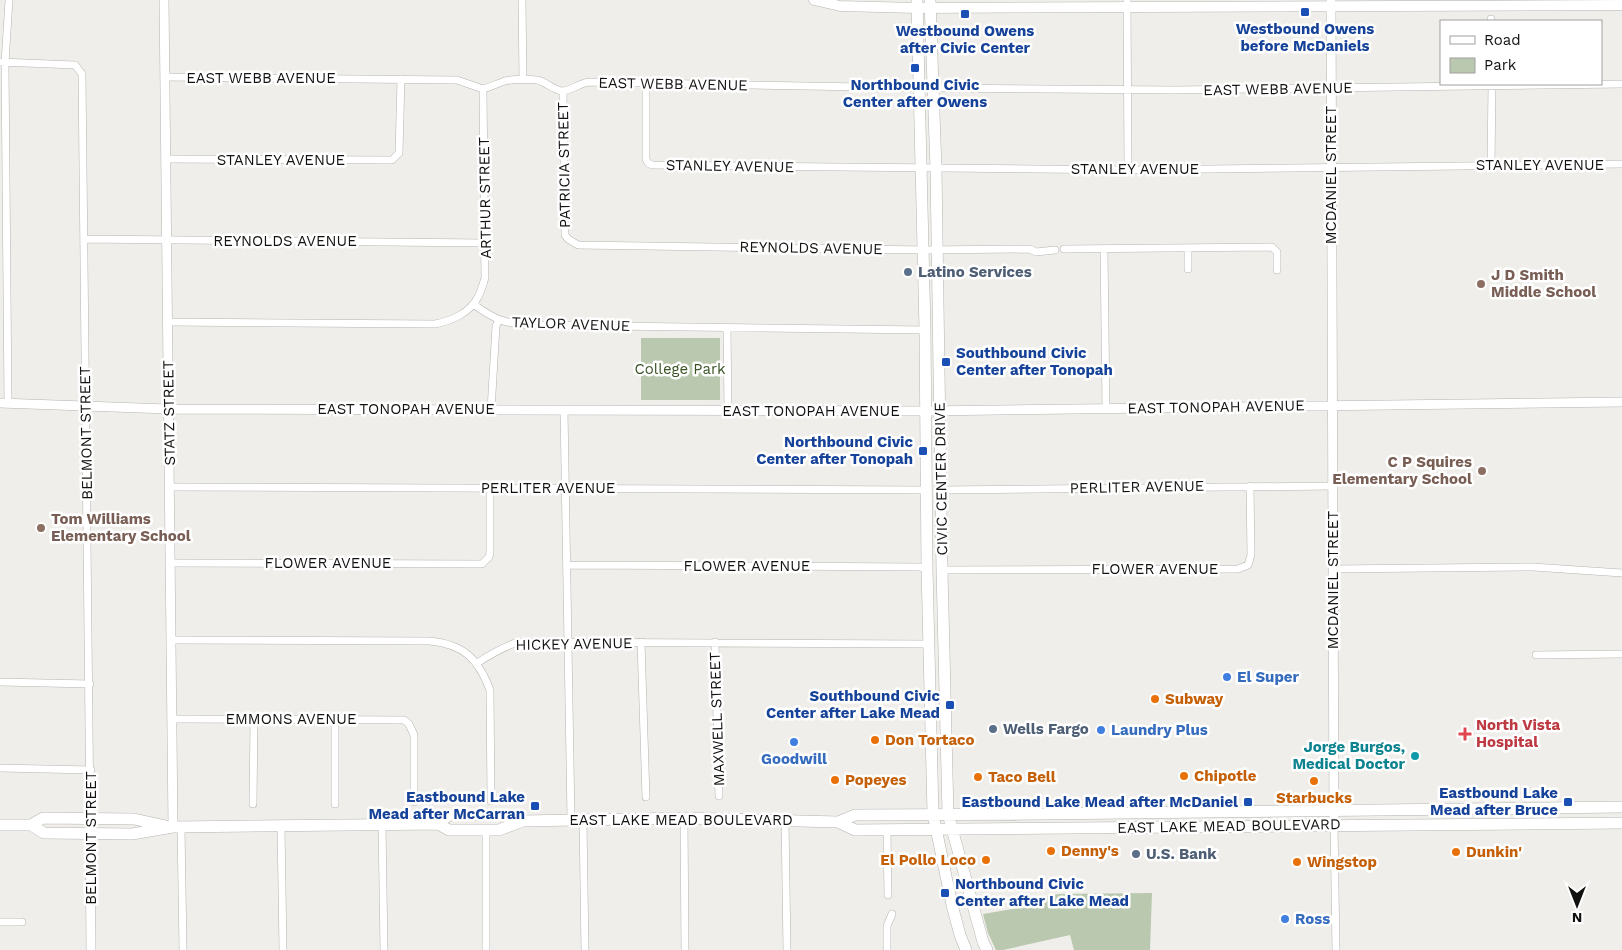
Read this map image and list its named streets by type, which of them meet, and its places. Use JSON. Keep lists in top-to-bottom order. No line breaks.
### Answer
{"streets":{"main road":["CIVIC CENTER DRIVE","EAST LAKE MEAD BOULEVARD"],"street":["EAST WEBB AVENUE","STANLEY AVENUE","PATRICIA STREET","MCDANIEL STREET","ARTHUR STREET","REYNOLDS AVENUE","TAYLOR AVENUE","EAST TONOPAH AVENUE","STATZ STREET","BELMONT STREET","PERLITER AVENUE","FLOWER AVENUE","HICKEY AVENUE","EMMONS AVENUE","MAXWELL STREET"]},"crossings":[["EAST WEBB AVENUE","STANLEY AVENUE"],["EAST WEBB AVENUE","PATRICIA STREET"],["EAST WEBB AVENUE","MCDANIEL STREET"],["EAST WEBB AVENUE","ARTHUR STREET"],["EAST WEBB AVENUE","STATZ STREET"],["EAST WEBB AVENUE","CIVIC CENTER DRIVE"],["STANLEY AVENUE","MCDANIEL STREET"],["STANLEY AVENUE","STATZ STREET"],["STANLEY AVENUE","CIVIC CENTER DRIVE"],["PATRICIA STREET","REYNOLDS AVENUE"],["MCDANIEL STREET","EAST TONOPAH AVENUE"],["MCDANIEL STREET","PERLITER AVENUE"],["MCDANIEL STREET","EAST LAKE MEAD BOULEVARD"],["ARTHUR STREET","REYNOLDS AVENUE"],["ARTHUR STREET","TAYLOR AVENUE"],["REYNOLDS AVENUE","STATZ STREET"],["REYNOLDS AVENUE","BELMONT STREET"],["REYNOLDS AVENUE","CIVIC CENTER DRIVE"],["TAYLOR AVENUE","CIVIC CENTER DRIVE"],["EAST TONOPAH AVENUE","STATZ STREET"],["EAST TONOPAH AVENUE","BELMONT STREET"],["EAST TONOPAH AVENUE","CIVIC CENTER DRIVE"],["STATZ STREET","PERLITER AVENUE"],["STATZ STREET","FLOWER AVENUE"],["STATZ STREET","EMMONS AVENUE"],["STATZ STREET","EAST LAKE MEAD BOULEVARD"],["BELMONT STREET","EAST LAKE MEAD BOULEVARD"],["CIVIC CENTER DRIVE","PERLITER AVENUE"],["CIVIC CENTER DRIVE","FLOWER AVENUE"],["CIVIC CENTER DRIVE","HICKEY AVENUE"],["CIVIC CENTER DRIVE","EAST LAKE MEAD BOULEVARD"],["PERLITER AVENUE","FLOWER AVENUE"],["HICKEY AVENUE","MAXWELL STREET"]],"parks":["College Park"],"places":{"transit":["Westbound Owens before McDaniels","Westbound Owens after Civic Center","Northbound Civic Center after Owens","Southbound Civic Center after Tonopah","Northbound Civic Center after Tonopah","Southbound Civic Center after Lake Mead","Eastbound Lake Mead after McDaniel","Eastbound Lake Mead after Bruce","Eastbound Lake Mead after McCarran","Northbound Civic Center after Lake Mead"],"other":["Latino Services","J D Smith Middle School","C P Squires Elementary School","Tom Williams Elementary School","El Super","Subway","Wells Fargo","Laundry Plus","Don Tortaco","Goodwill","Jorge Burgos, Medical Doctor","Chipotle","Taco Bell","Popeyes","Starbucks","Denny's","Dunkin'","U.S. Bank","El Pollo Loco","Wingstop","Ross"],"health":["North Vista Hospital"]},"legend":["Road","Park"],"north":"bottom"}
